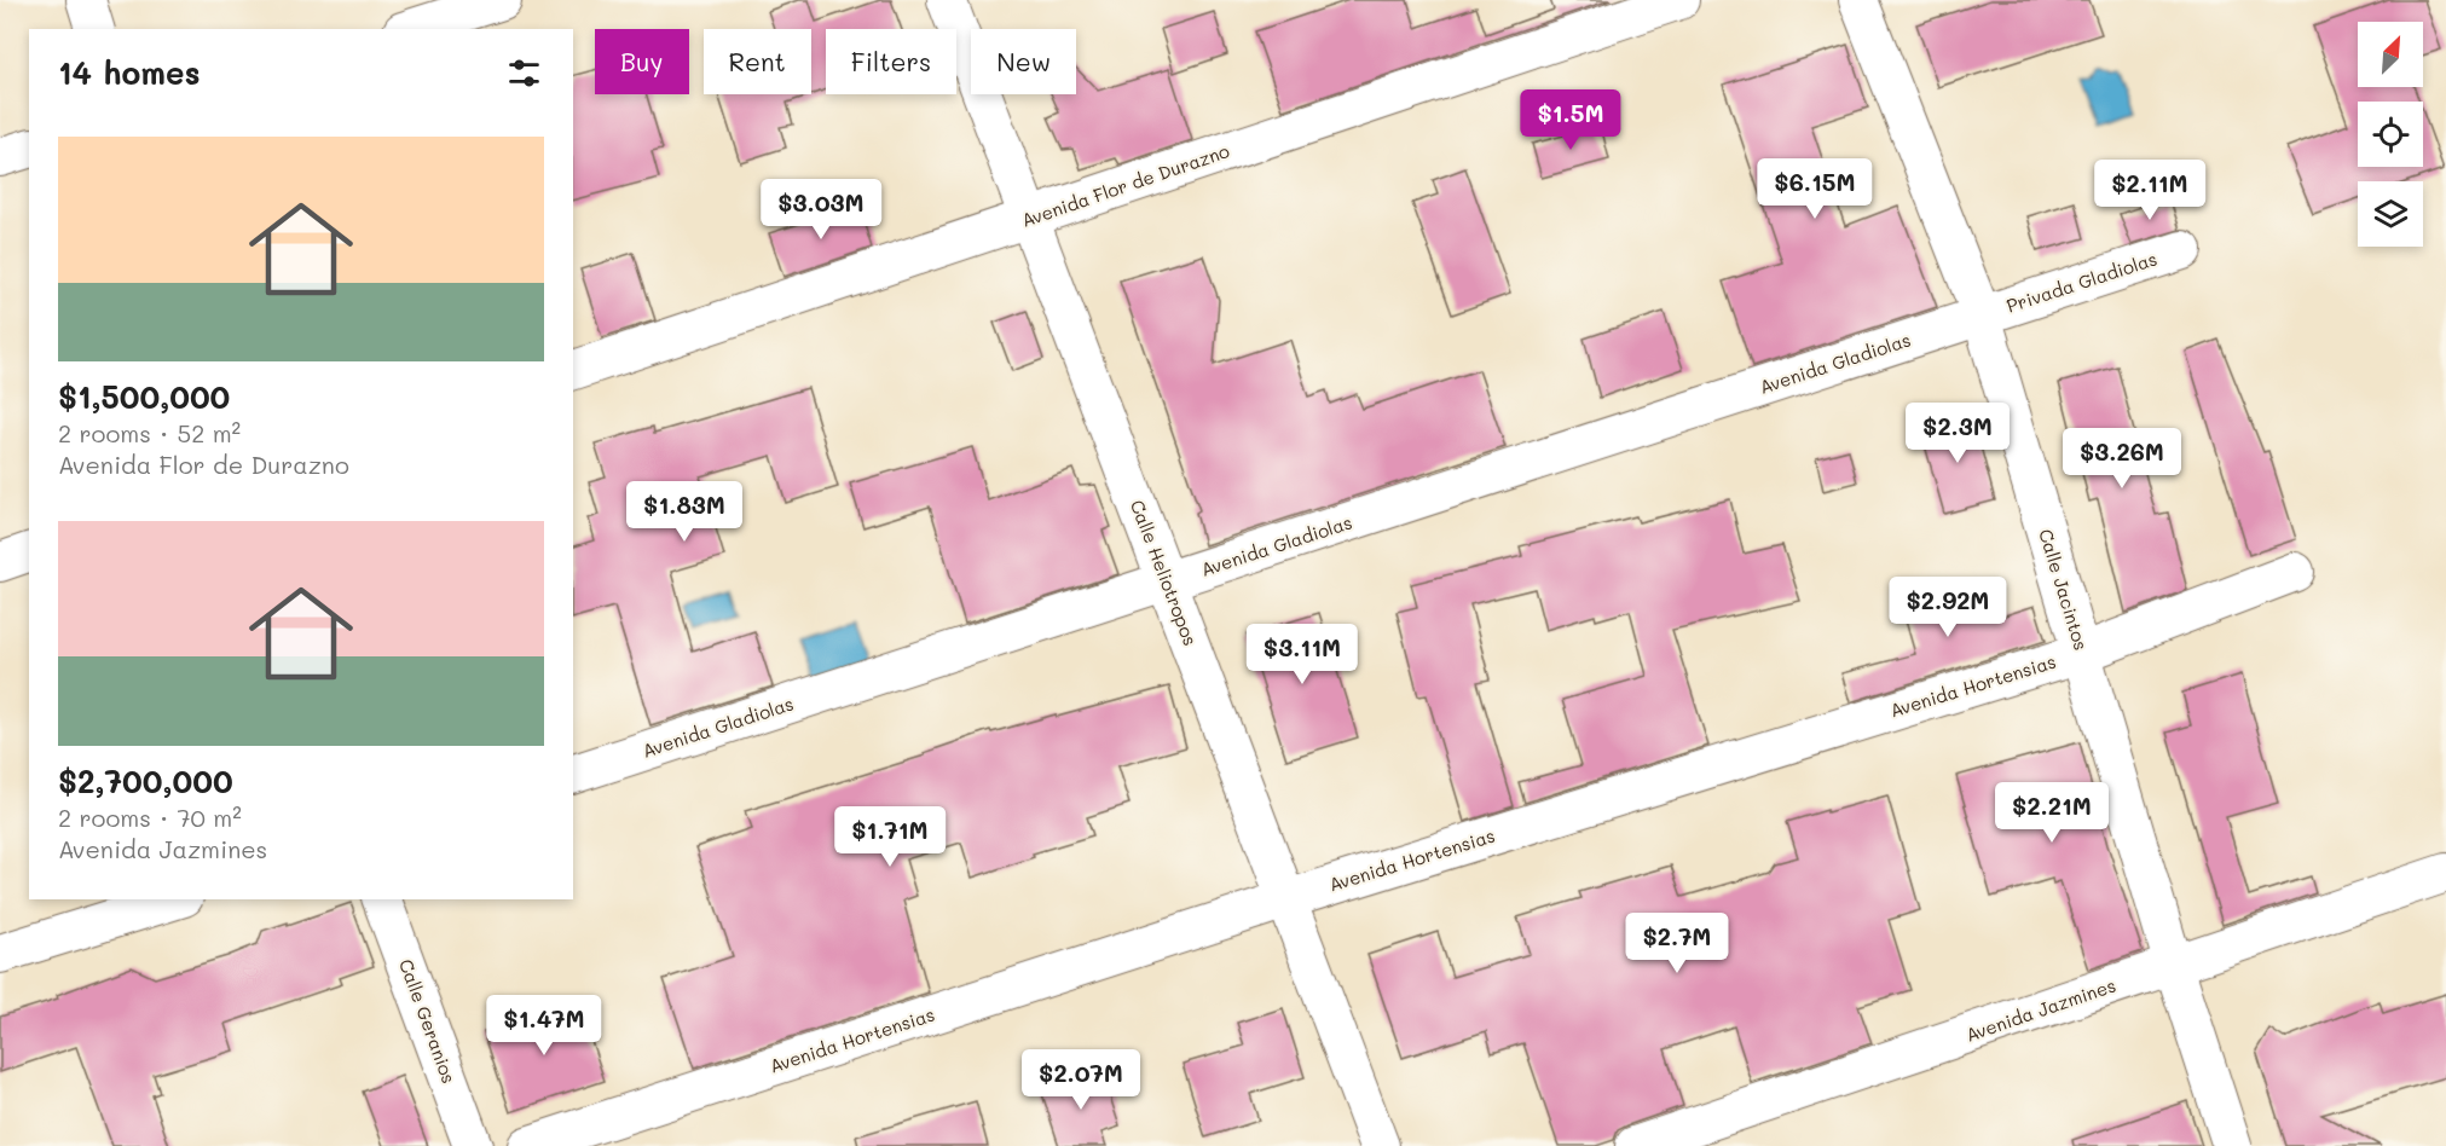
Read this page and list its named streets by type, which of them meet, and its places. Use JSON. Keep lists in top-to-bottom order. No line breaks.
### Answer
{"streets":{"street":["Avenida Flor de Durazno","Privada Gladiolas","Avenida Gladiolas","Calle Heliotropos","Calle Jacintos","Avenida Hortensias","Avenida Jazmines","Calle Geranios"]},"crossings":[["Avenida Flor de Durazno","Calle Heliotropos"],["Privada Gladiolas","Avenida Gladiolas"],["Privada Gladiolas","Calle Jacintos"],["Avenida Gladiolas","Calle Heliotropos"],["Avenida Gladiolas","Calle Jacintos"],["Calle Heliotropos","Avenida Hortensias"],["Calle Jacintos","Avenida Hortensias"],["Calle Jacintos","Avenida Jazmines"]],"north":"top right","page":{"chip":["Buy","Rent","Filters","New"],"heading":"14 homes","price":["$1.5M","$6.15M","$2.11M","$3.03M","$2.3M","$3.26M","$1.83M","$2.92M","$3.11M","$2.21M","$1.71M","$2.7M","$1.47M","$2.07M"],"list":[{"name":"$1,500,000","note":"2 rooms · 52 m² · Avenida Flor de Durazno"},{"name":"$2,700,000","note":"2 rooms · 70 m² · Avenida Jazmines"}]}}
